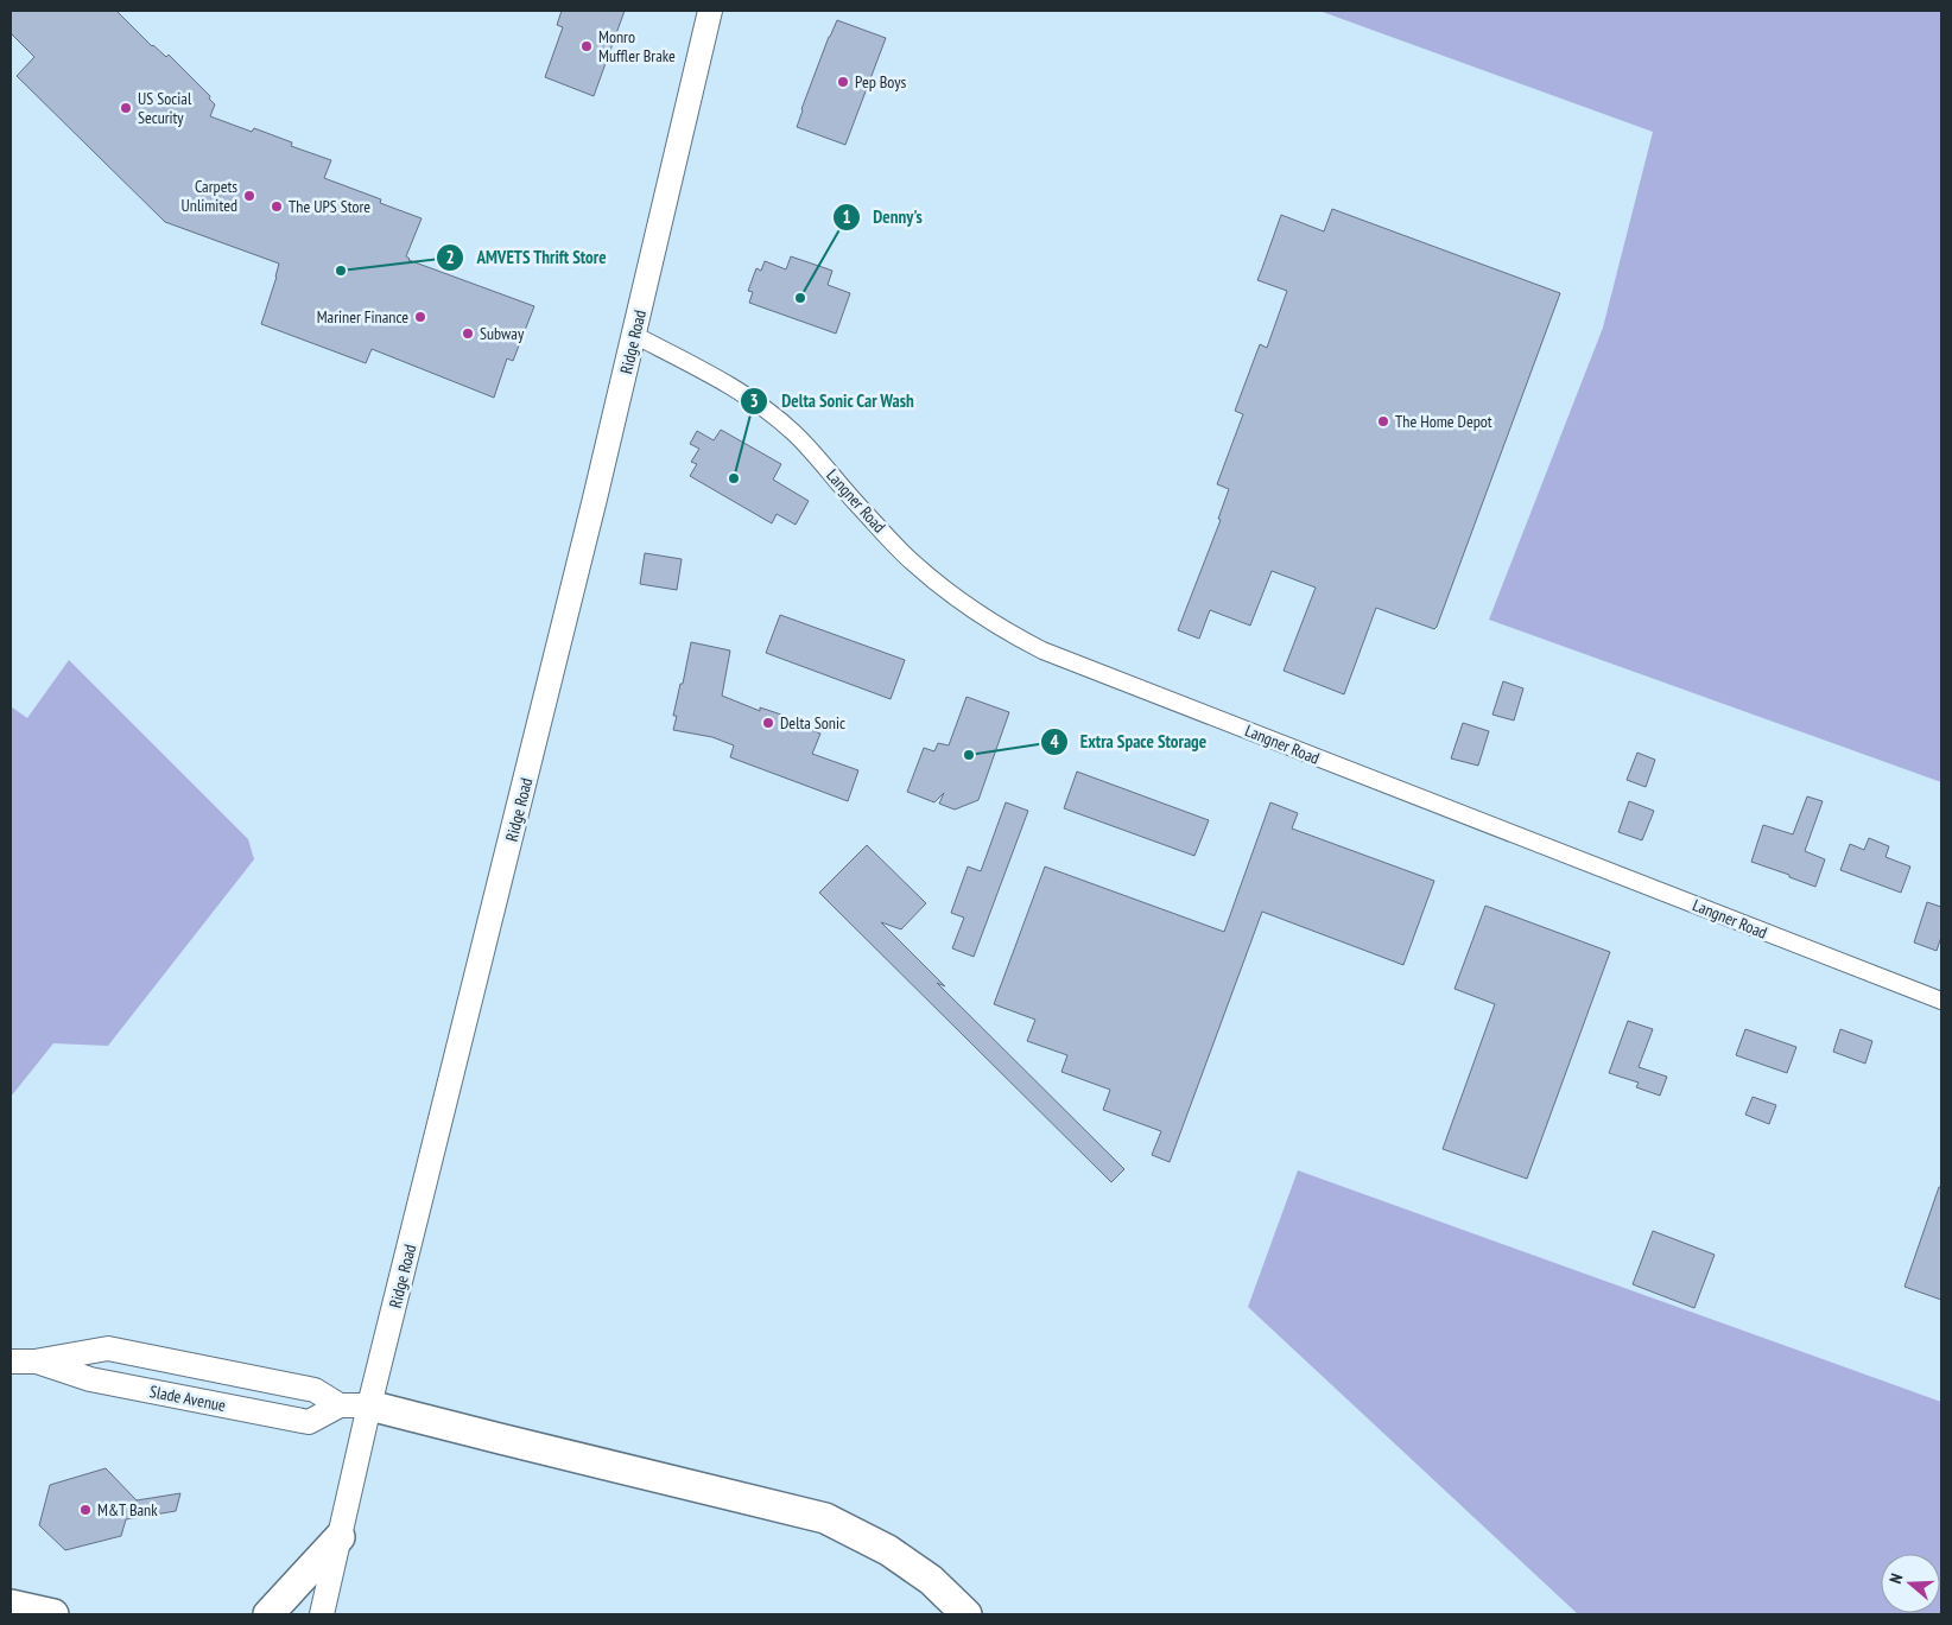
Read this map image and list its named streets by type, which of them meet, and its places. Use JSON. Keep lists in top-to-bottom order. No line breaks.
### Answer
{"streets":{"street":["Ridge Road","Langner Road","Slade Avenue"]},"crossings":[["Ridge Road","Langner Road"],["Ridge Road","Slade Avenue"]],"places":["Monro Muffler Brake","Pep Boys","US Social Security","Carpets Unlimited","The UPS Store","AMVETS Thrift Store","Denny's","Mariner Finance","Subway","The Home Depot","Delta Sonic Car Wash","Delta Sonic","Extra Space Storage","M&T Bank"],"north":"left"}
